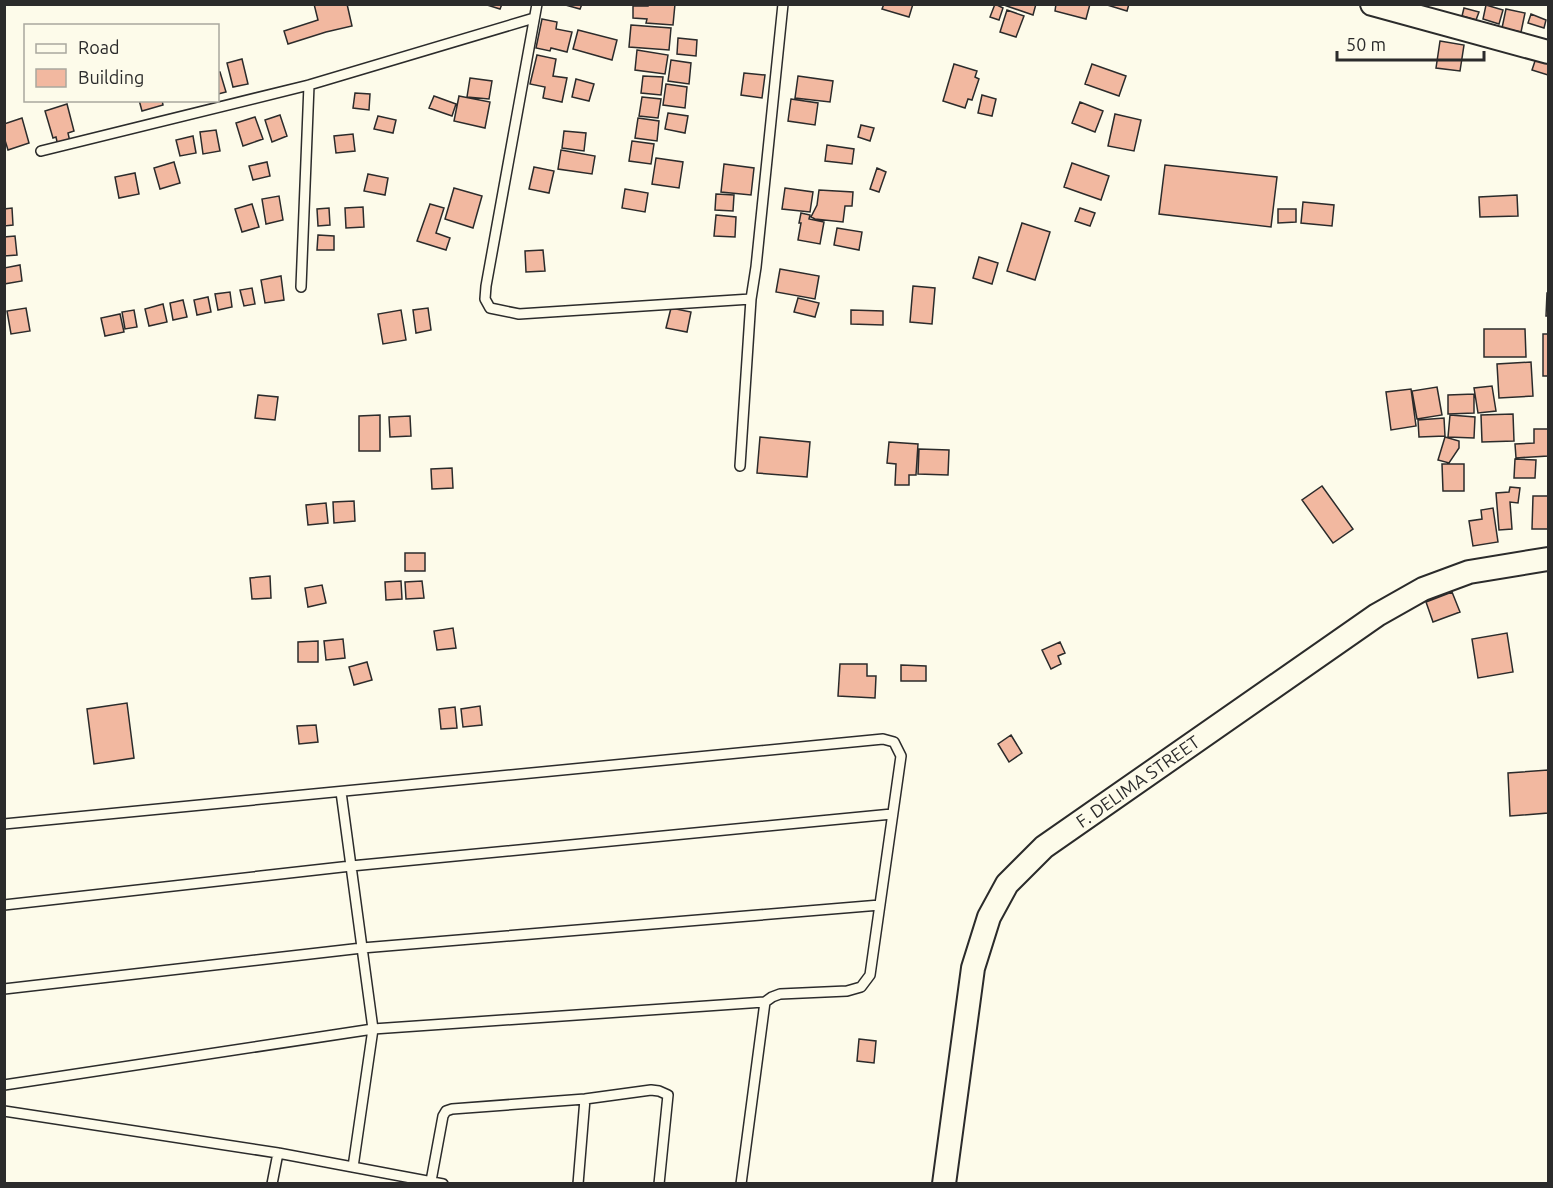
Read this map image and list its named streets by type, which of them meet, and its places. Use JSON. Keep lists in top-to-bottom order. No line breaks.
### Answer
{"streets":{"street":["F. DELIMA STREET"]},"legend":["Road","Building"],"scale_bar":"50 m"}
